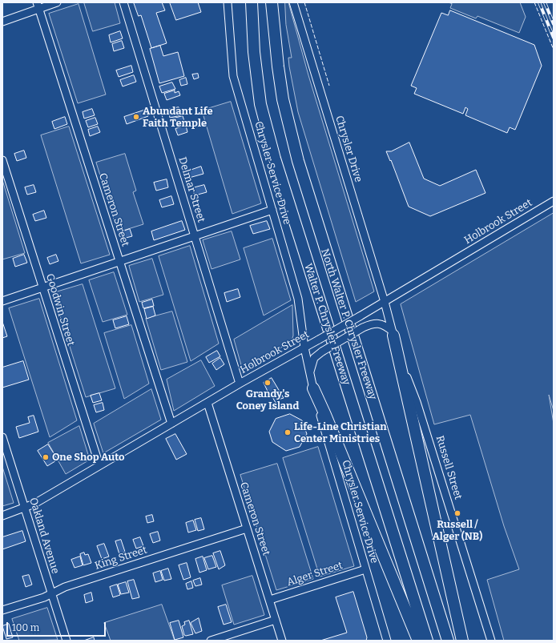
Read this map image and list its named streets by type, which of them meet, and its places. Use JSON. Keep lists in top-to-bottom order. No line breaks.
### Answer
{"streets":{"highway":["Walter P. Chrysler Freeway","North Walter P. Chrysler Freeway"],"street":["Chrysler Drive","Chrysler Service Drive","Delmar Street","Cameron Street","Holbrook Street","Goodwin Street","Russell Street","Oakland Avenue","King Street","Alger Street"]},"crossings":[["Chrysler Drive","Holbrook Street"],["Chrysler Drive","Russell Street"],["Chrysler Service Drive","Holbrook Street"],["Chrysler Service Drive","Alger Street"],["Delmar Street","Holbrook Street"],["Cameron Street","Holbrook Street"],["Cameron Street","King Street"],["Cameron Street","Alger Street"],["Holbrook Street","Goodwin Street"],["Holbrook Street","Russell Street"],["Holbrook Street","Oakland Avenue"],["Oakland Avenue","King Street"]],"places":["Abundant Life Faith Temple","Grandy's Coney Island","Life-Line Christian Center Ministries","One Shop Auto","Russell / Alger (NB)"],"scale_bar":"100 m"}
